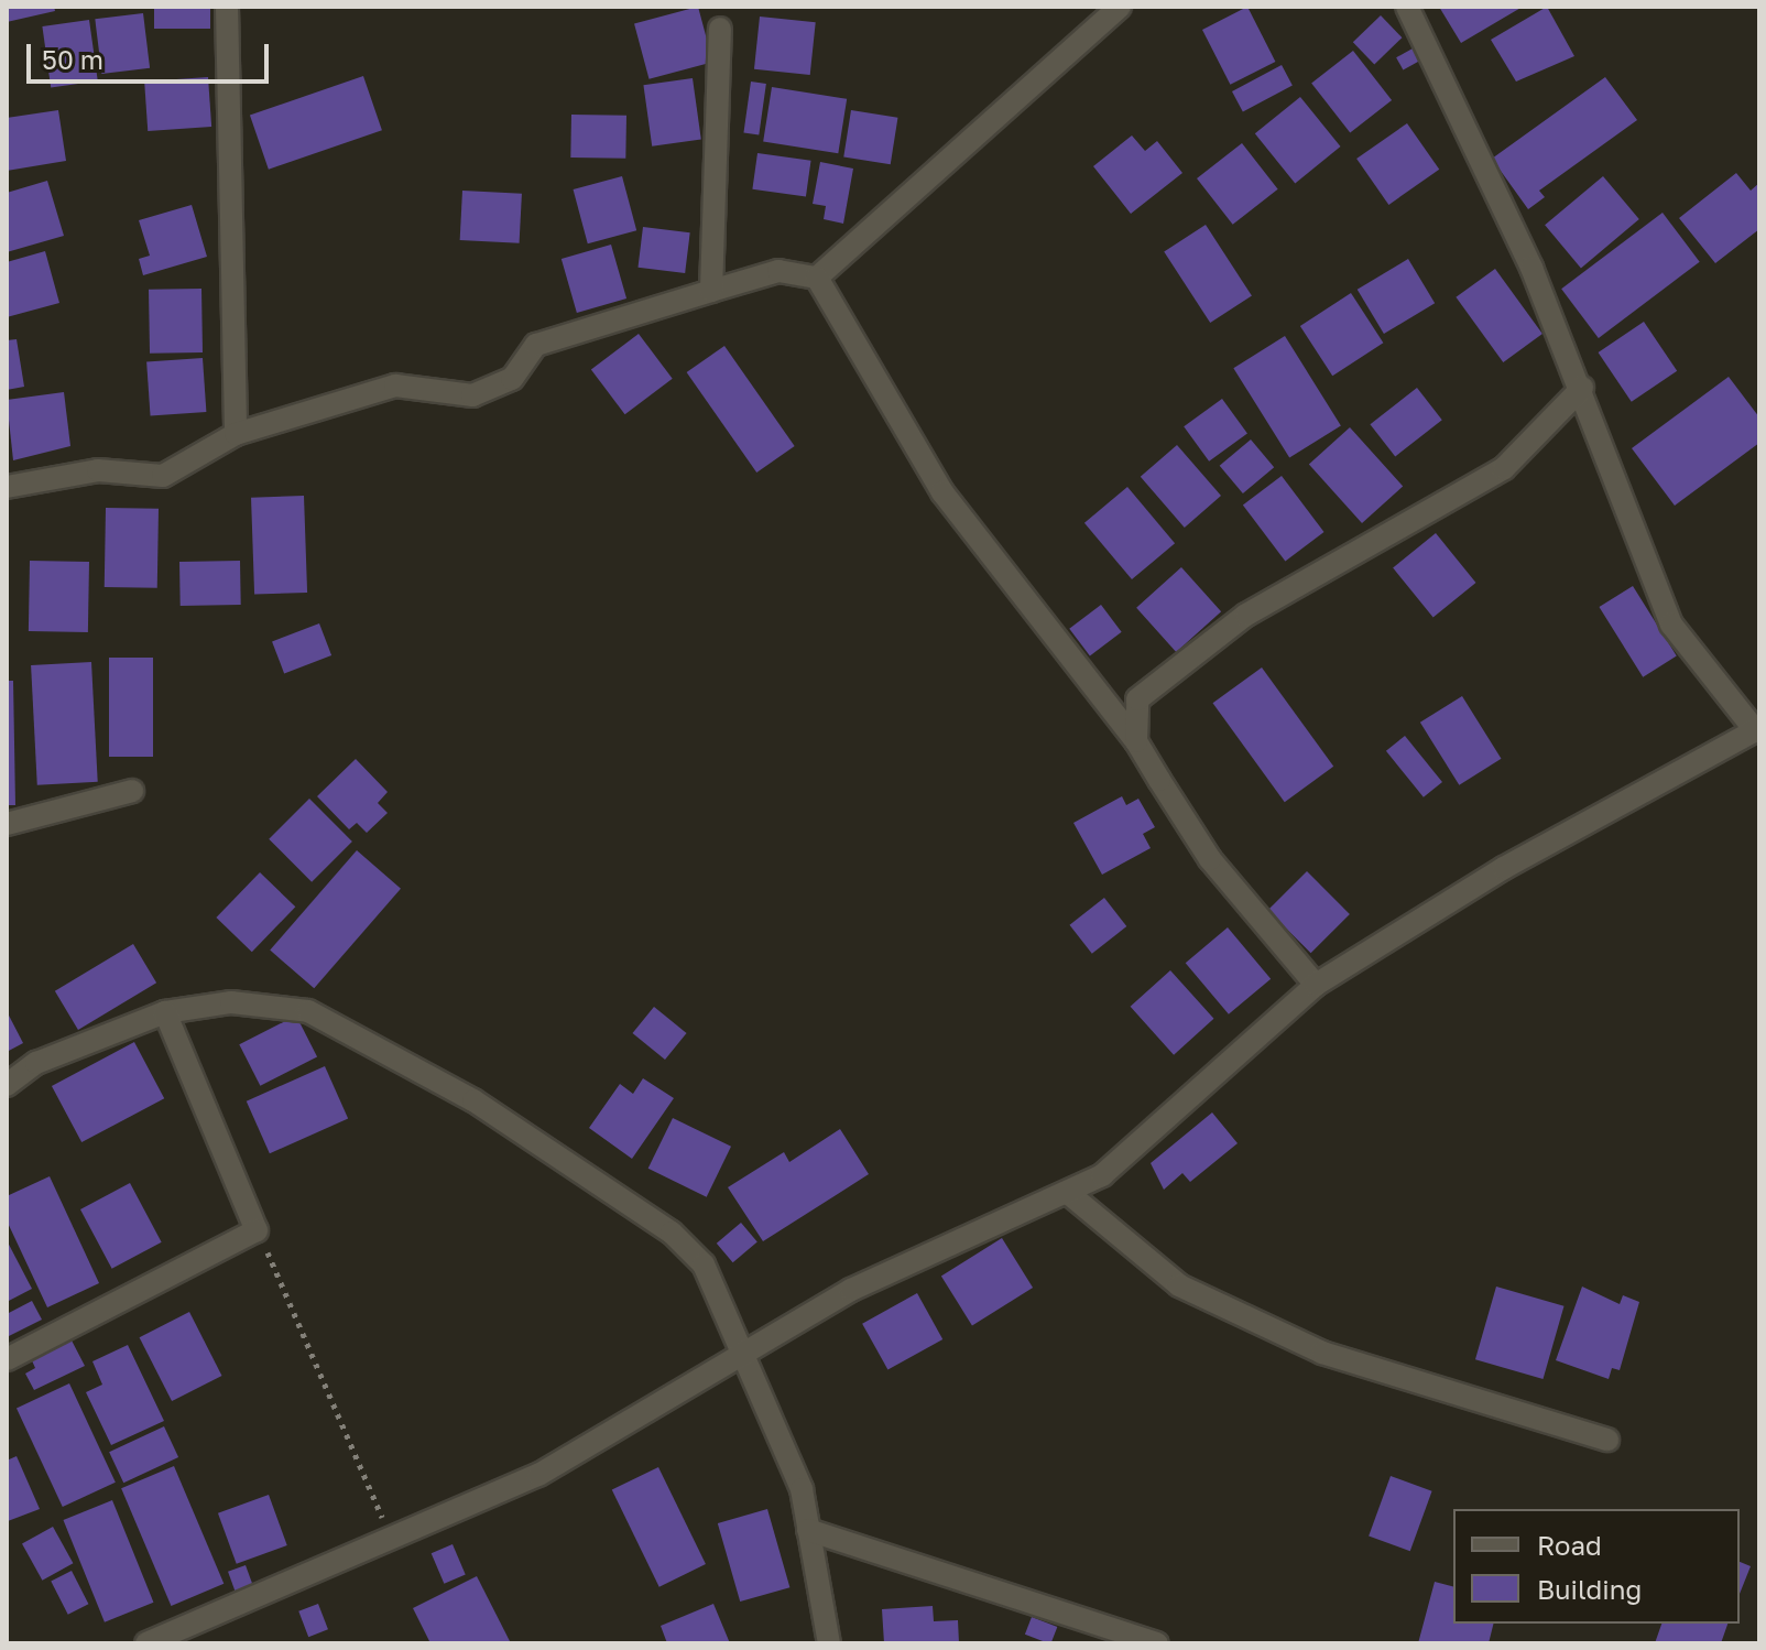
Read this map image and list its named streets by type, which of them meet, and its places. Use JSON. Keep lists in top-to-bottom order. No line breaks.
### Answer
{"legend":["Road","Building"],"scale_bar":"50 m"}
